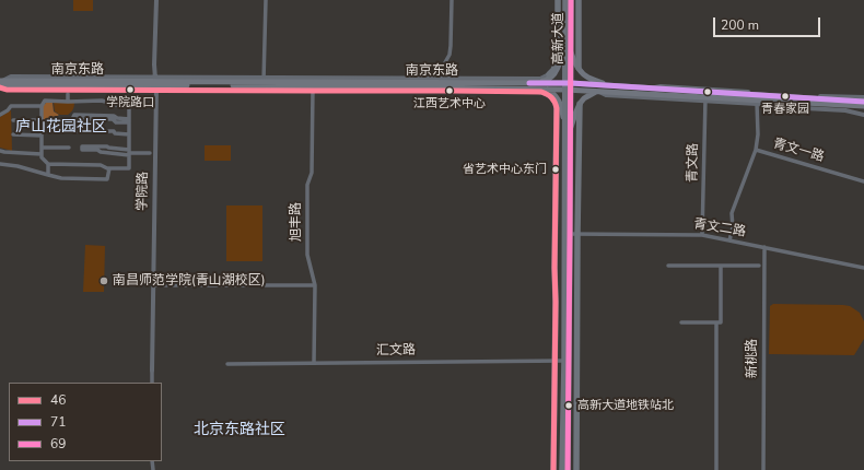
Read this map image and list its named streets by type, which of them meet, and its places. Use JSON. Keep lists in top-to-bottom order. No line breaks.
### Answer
{"streets":{"highway":["高新大道"],"main road":["南京东路"],"street":["青文一路","青文路","学院路","旭丰路","青文二路","汇文路","新桃路"]},"crossings":[["高新大道","南京东路"],["高新大道","青文二路"],["高新大道","汇文路"],["南京东路","青文一路"],["南京东路","青文路"],["南京东路","学院路"],["南京东路","旭丰路"],["青文路","青文二路"],["旭丰路","汇文路"],["青文二路","新桃路"]],"districts":["庐山花园社区","北京东路社区"],"places":["学院路口","江西艺术中心","青春家园","省艺术中心东门","南昌师范学院(青山湖校区)","高新大道地铁站北"],"lines":["transit line 69","transit line 71","transit line 46"],"legend":["46","71","69"],"scale_bar":"200 m"}
